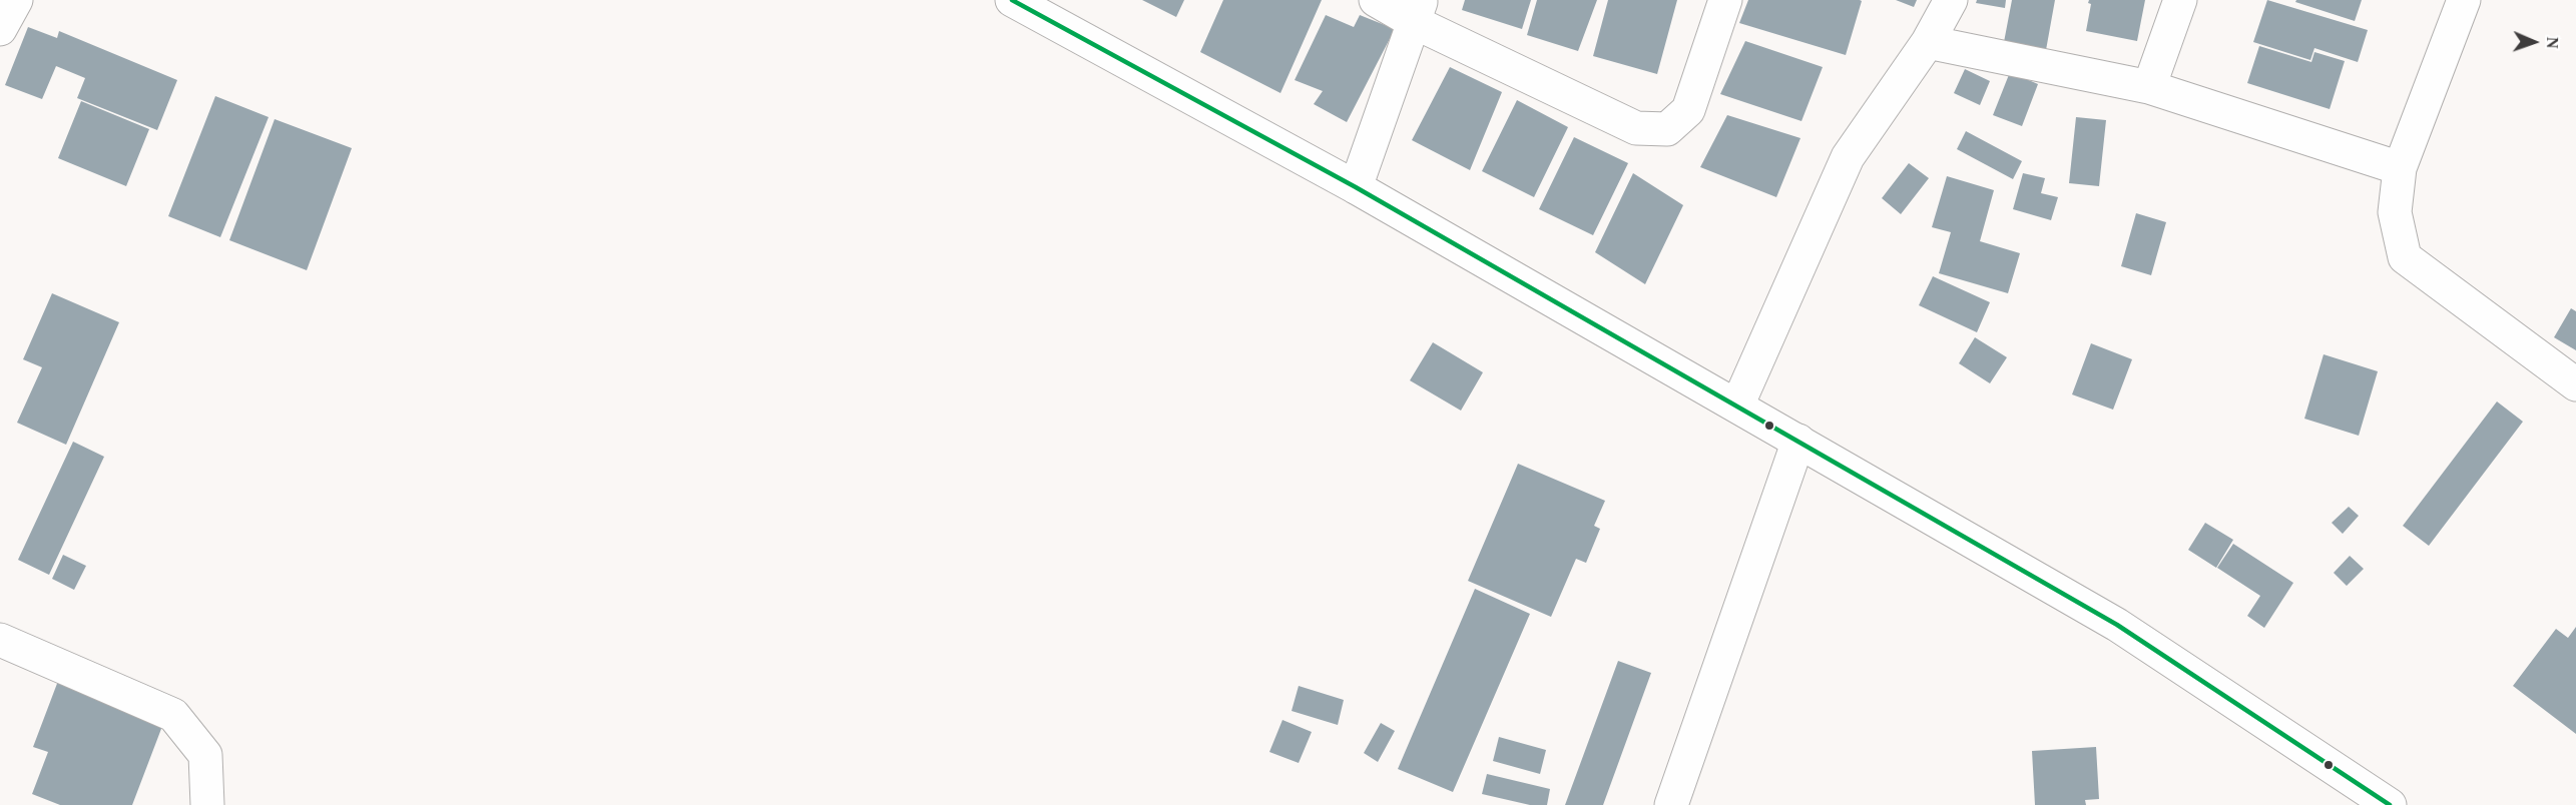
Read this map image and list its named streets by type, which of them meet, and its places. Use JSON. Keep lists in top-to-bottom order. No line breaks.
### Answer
{"north":"right"}
